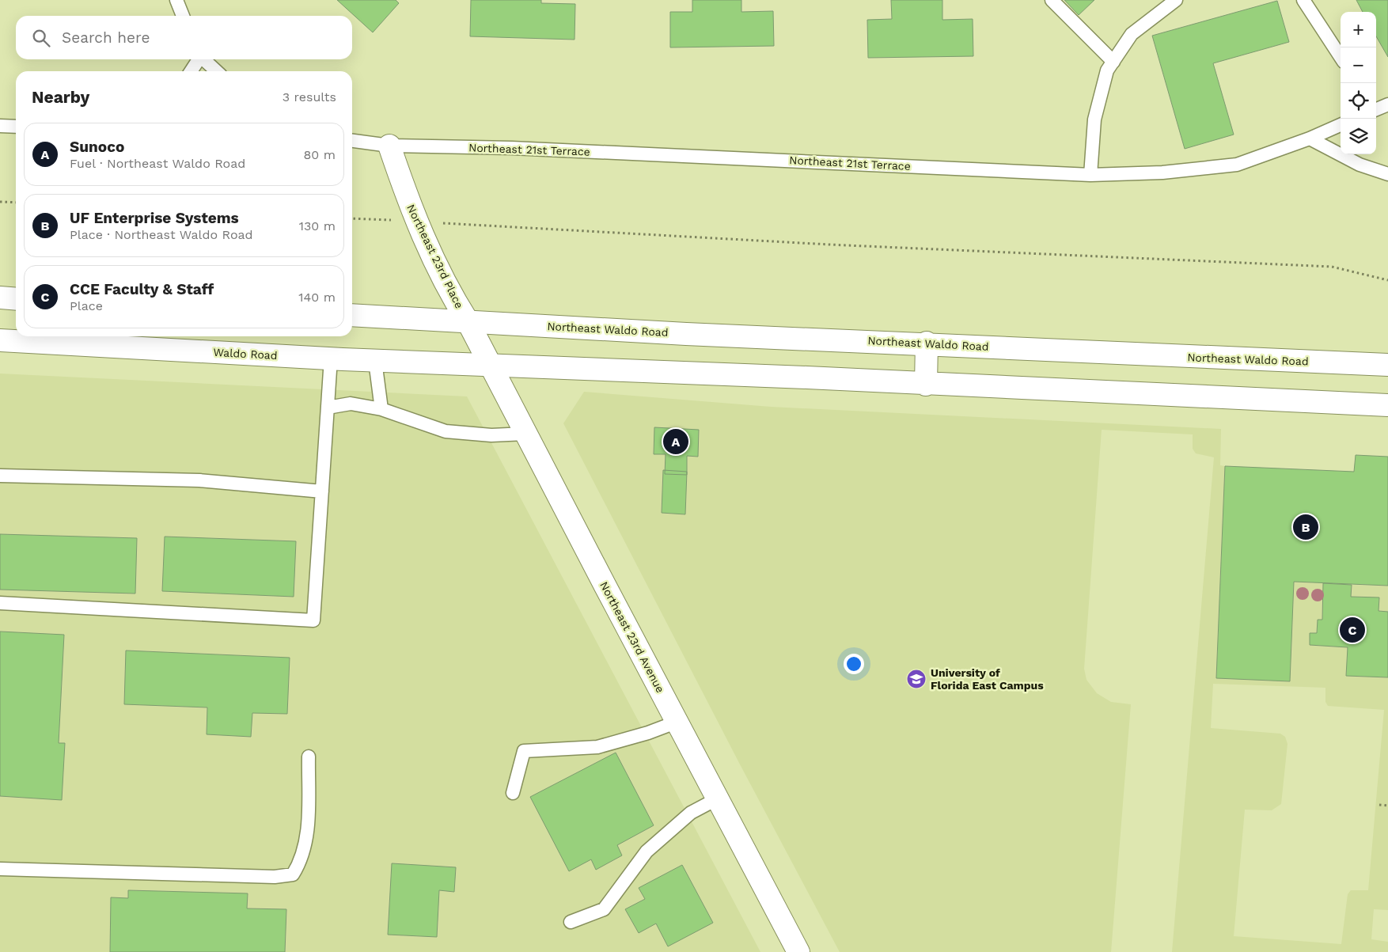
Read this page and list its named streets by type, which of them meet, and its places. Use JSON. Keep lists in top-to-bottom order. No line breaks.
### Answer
{"streets":{"main road":["Northeast 23rd Place","Northeast Waldo Road","Waldo Road","Northeast 23rd Avenue"],"lane":["Northeast 21st Terrace"]},"crossings":[["Northeast 21st Terrace","Northeast 23rd Place"],["Northeast 23rd Place","Northeast Waldo Road"],["Northeast 23rd Place","Northeast 23rd Avenue"],["Northeast Waldo Road","Northeast 23rd Avenue"],["Waldo Road","Northeast 23rd Avenue"]],"places":{"school or university":["University of Florida East Campus"]},"page":{"map_buttons":["+","−"],"search":"Search here","heading":["Nearby","3 results"],"list":[{"mark":"A","name":"Sunoco","note":"Fuel · Northeast Waldo Road","value":"80 m"},{"mark":"B","name":"UF Enterprise Systems","note":"Place · Northeast Waldo Road","value":"130 m"},{"mark":"C","name":"CCE Faculty & Staff","note":"Place","value":"140 m"}],"pins":["A","B","C"]}}
